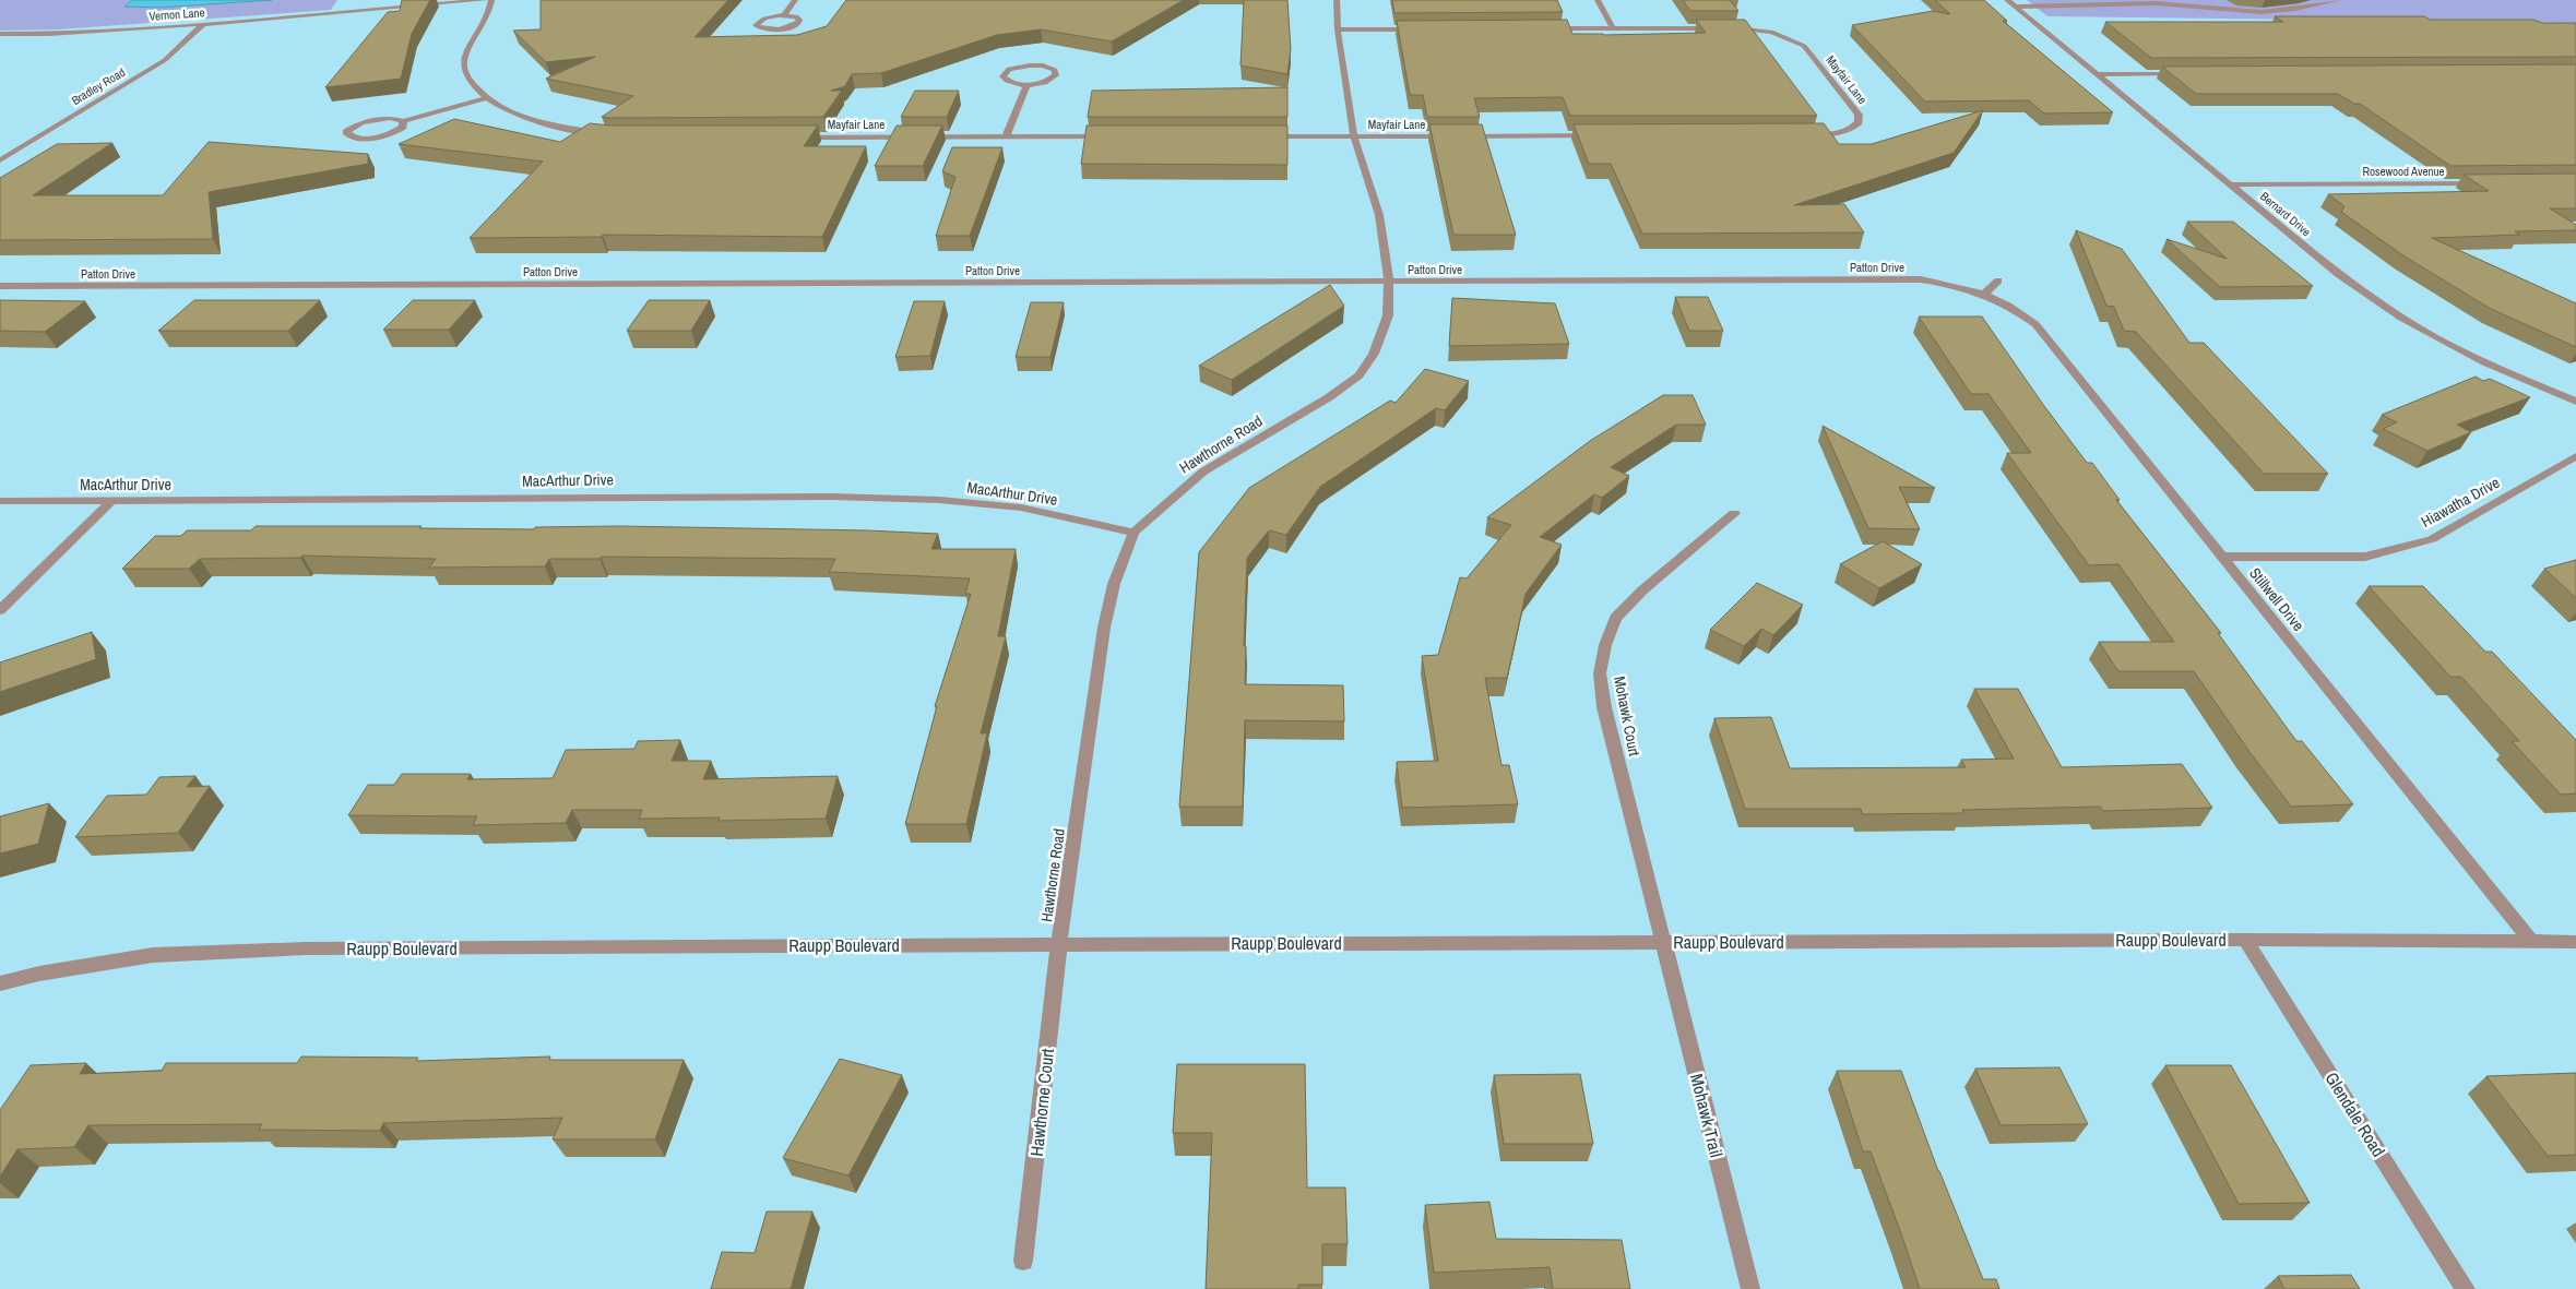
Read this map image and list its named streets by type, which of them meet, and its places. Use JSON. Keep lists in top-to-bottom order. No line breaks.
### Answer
{"streets":{"street":["Vernon Lane","Mayfair Lane","Bradley Road","Rosewood Avenue","Bernard Drive","Patton Drive","Hawthorne Road","MacArthur Drive","Hiawatha Drive","Stillwell Drive","Mohawk Court","Raupp Boulevard","Hawthorne Court","Glendale Road","Mohawk Trail"]},"crossings":[["Vernon Lane","Bradley Road"],["Mayfair Lane","Hawthorne Road"],["Rosewood Avenue","Bernard Drive"],["Patton Drive","Hawthorne Road"],["Patton Drive","Stillwell Drive"],["Hawthorne Road","MacArthur Drive"],["Hawthorne Road","Raupp Boulevard"],["Hawthorne Road","Hawthorne Court"],["Hiawatha Drive","Stillwell Drive"],["Stillwell Drive","Raupp Boulevard"],["Mohawk Court","Raupp Boulevard"],["Mohawk Court","Mohawk Trail"],["Raupp Boulevard","Hawthorne Court"],["Raupp Boulevard","Glendale Road"],["Raupp Boulevard","Mohawk Trail"]]}
